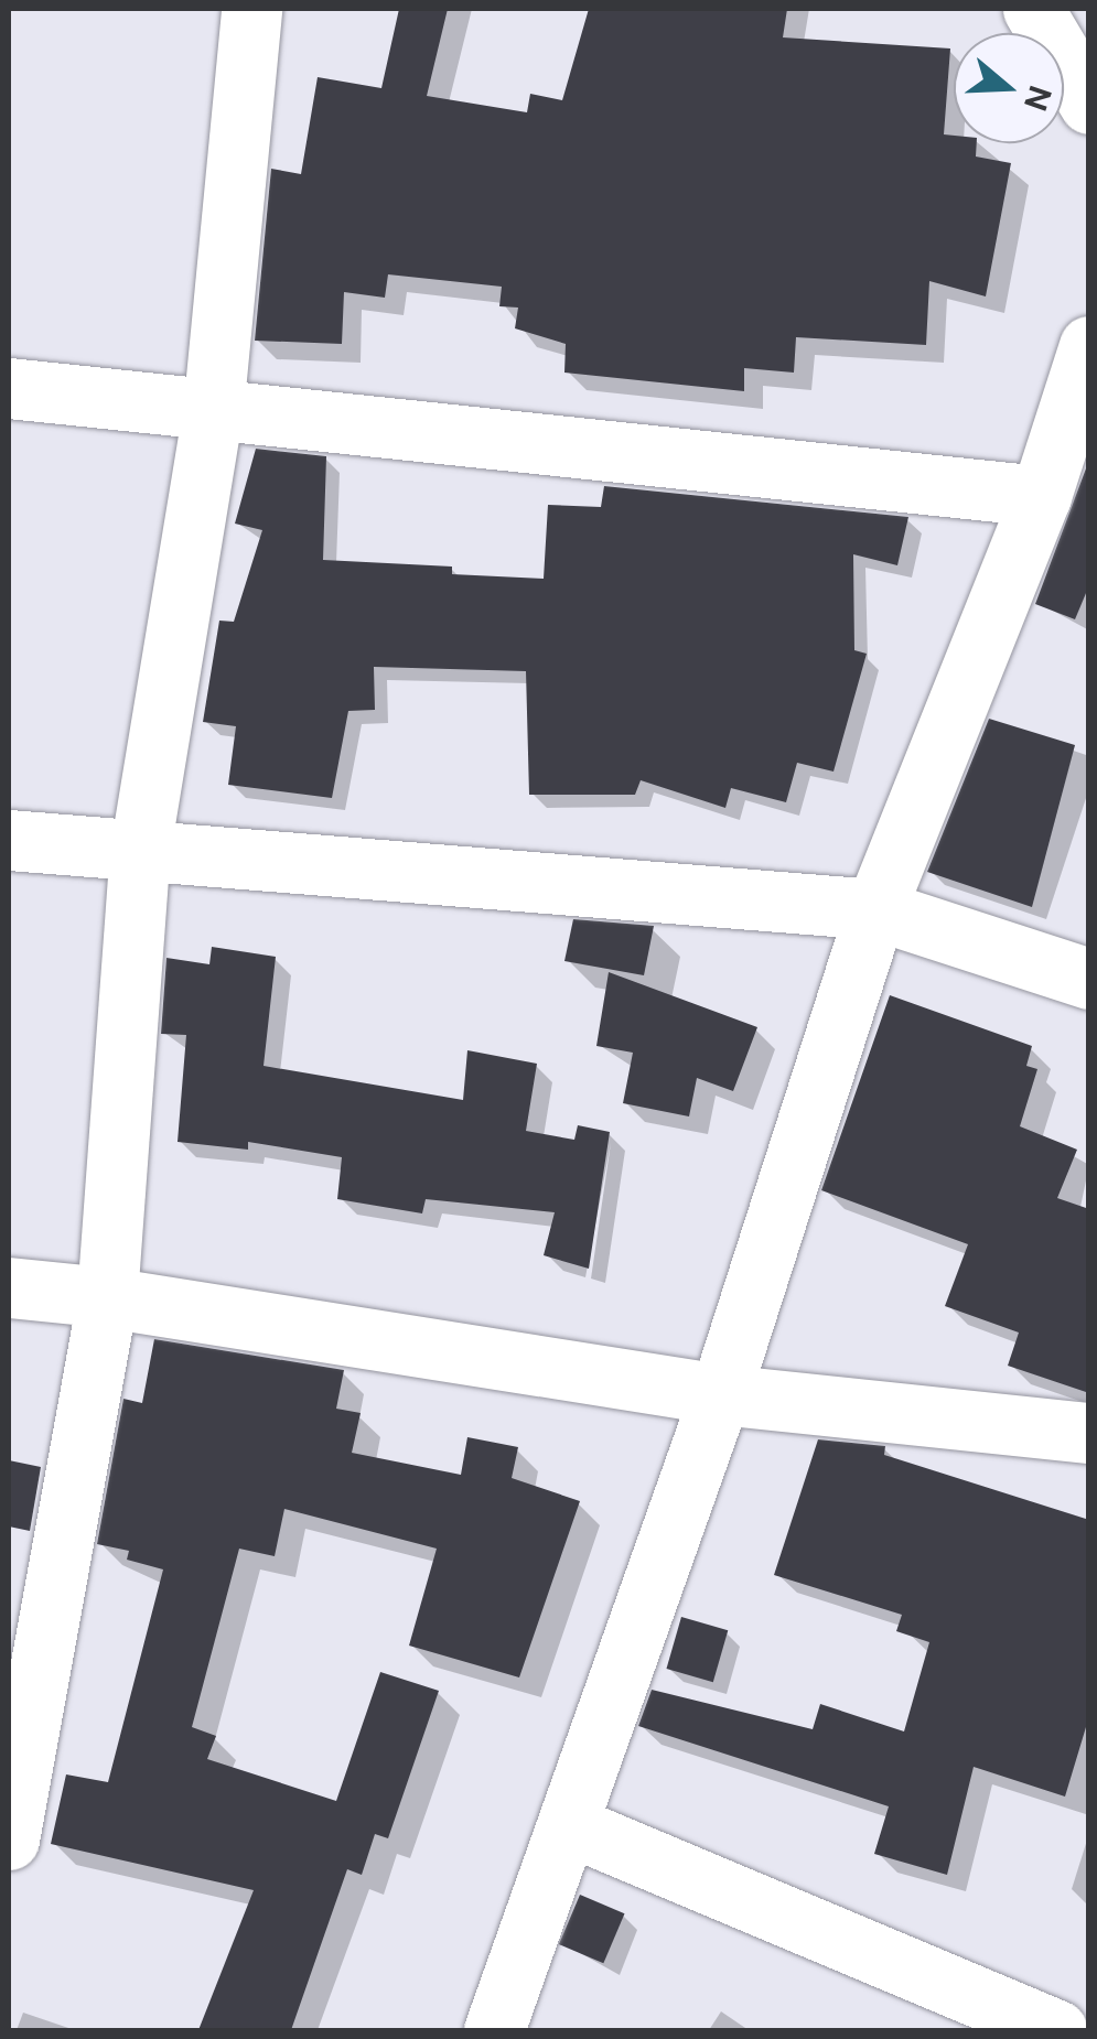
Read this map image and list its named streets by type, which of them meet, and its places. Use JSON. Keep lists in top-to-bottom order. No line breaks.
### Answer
{"north":"right"}
